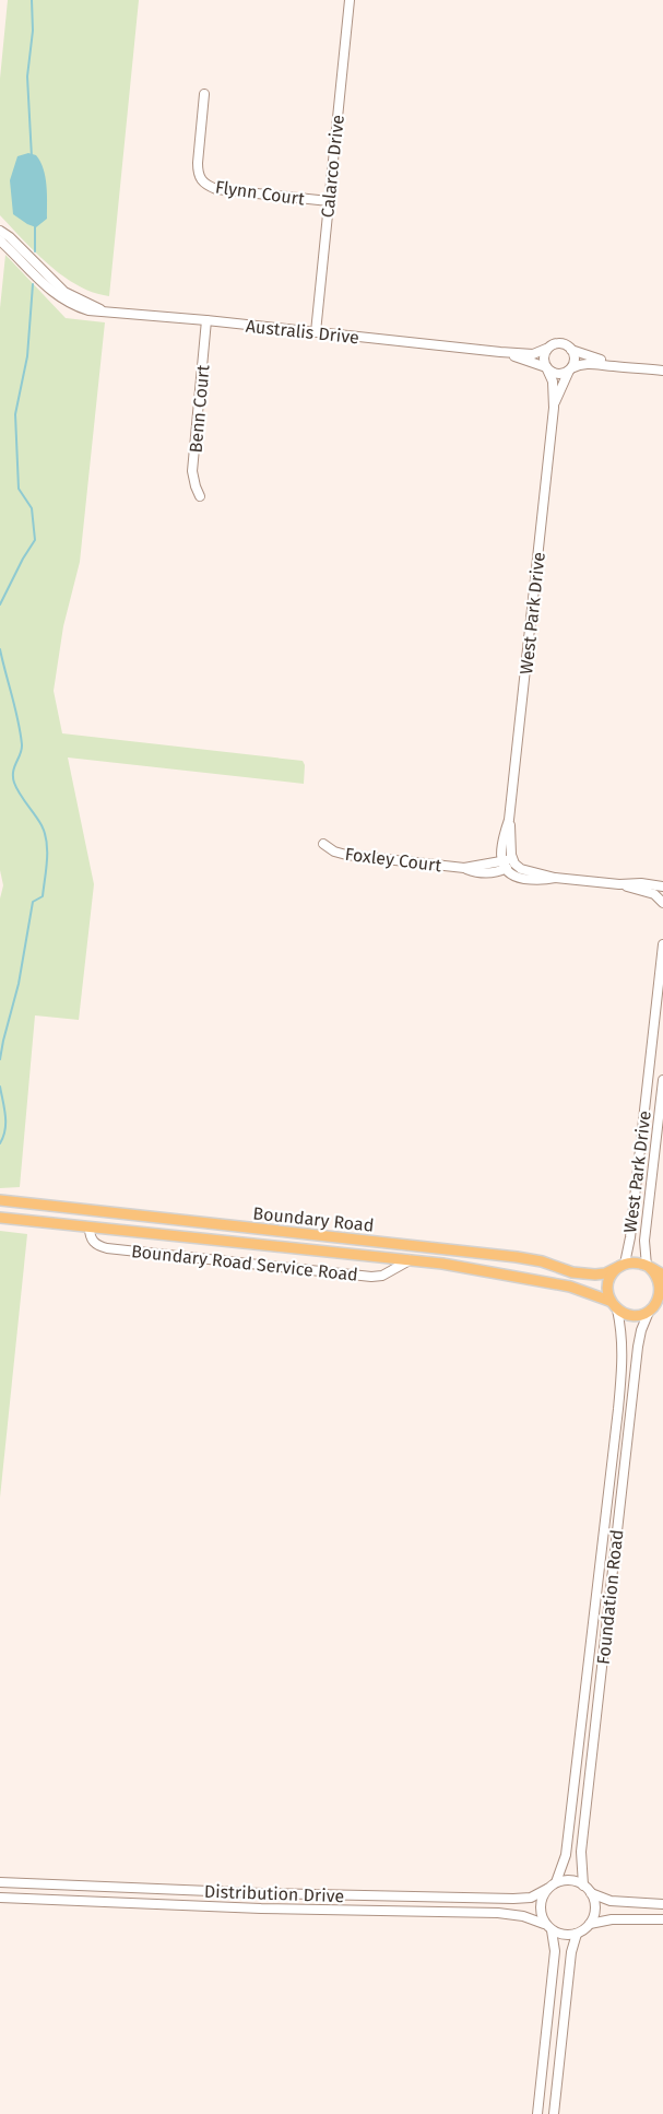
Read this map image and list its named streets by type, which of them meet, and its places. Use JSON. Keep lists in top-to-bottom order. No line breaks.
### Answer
{"streets":{"main road":["Boundary Road"],"street":["Calarco Drive","Flynn Court","Australis Drive","Benn Court","West Park Drive","Foxley Court","Boundary Road Service Road","Foundation Road","Distribution Drive"]},"crossings":[["Calarco Drive","Flynn Court"],["Calarco Drive","Australis Drive"],["Australis Drive","Benn Court"],["Australis Drive","West Park Drive"],["West Park Drive","Foxley Court"],["West Park Drive","Boundary Road"],["West Park Drive","Foundation Road"],["Boundary Road","Boundary Road Service Road"],["Boundary Road","Foundation Road"],["Foundation Road","Distribution Drive"]]}
